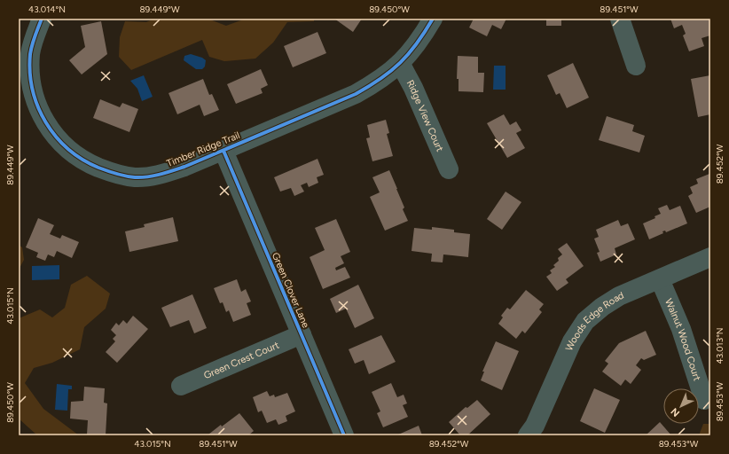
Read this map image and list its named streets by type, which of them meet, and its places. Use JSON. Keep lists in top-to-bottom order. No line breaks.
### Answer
{"streets":{"street":["Ridge View Court","Timber Ridge Trail","Green Clover Lane","Woods Edge Road","Walnut Wood Court","Green Crest Court"]},"crossings":[["Ridge View Court","Timber Ridge Trail"],["Timber Ridge Trail","Green Clover Lane"],["Green Clover Lane","Green Crest Court"],["Woods Edge Road","Walnut Wood Court"]],"north":"bottom left","coordinates":["43.014°N","89.449°W","89.450°W","89.451°W","89.452°W","43.015°N","43.013°N","89.453°W"]}
